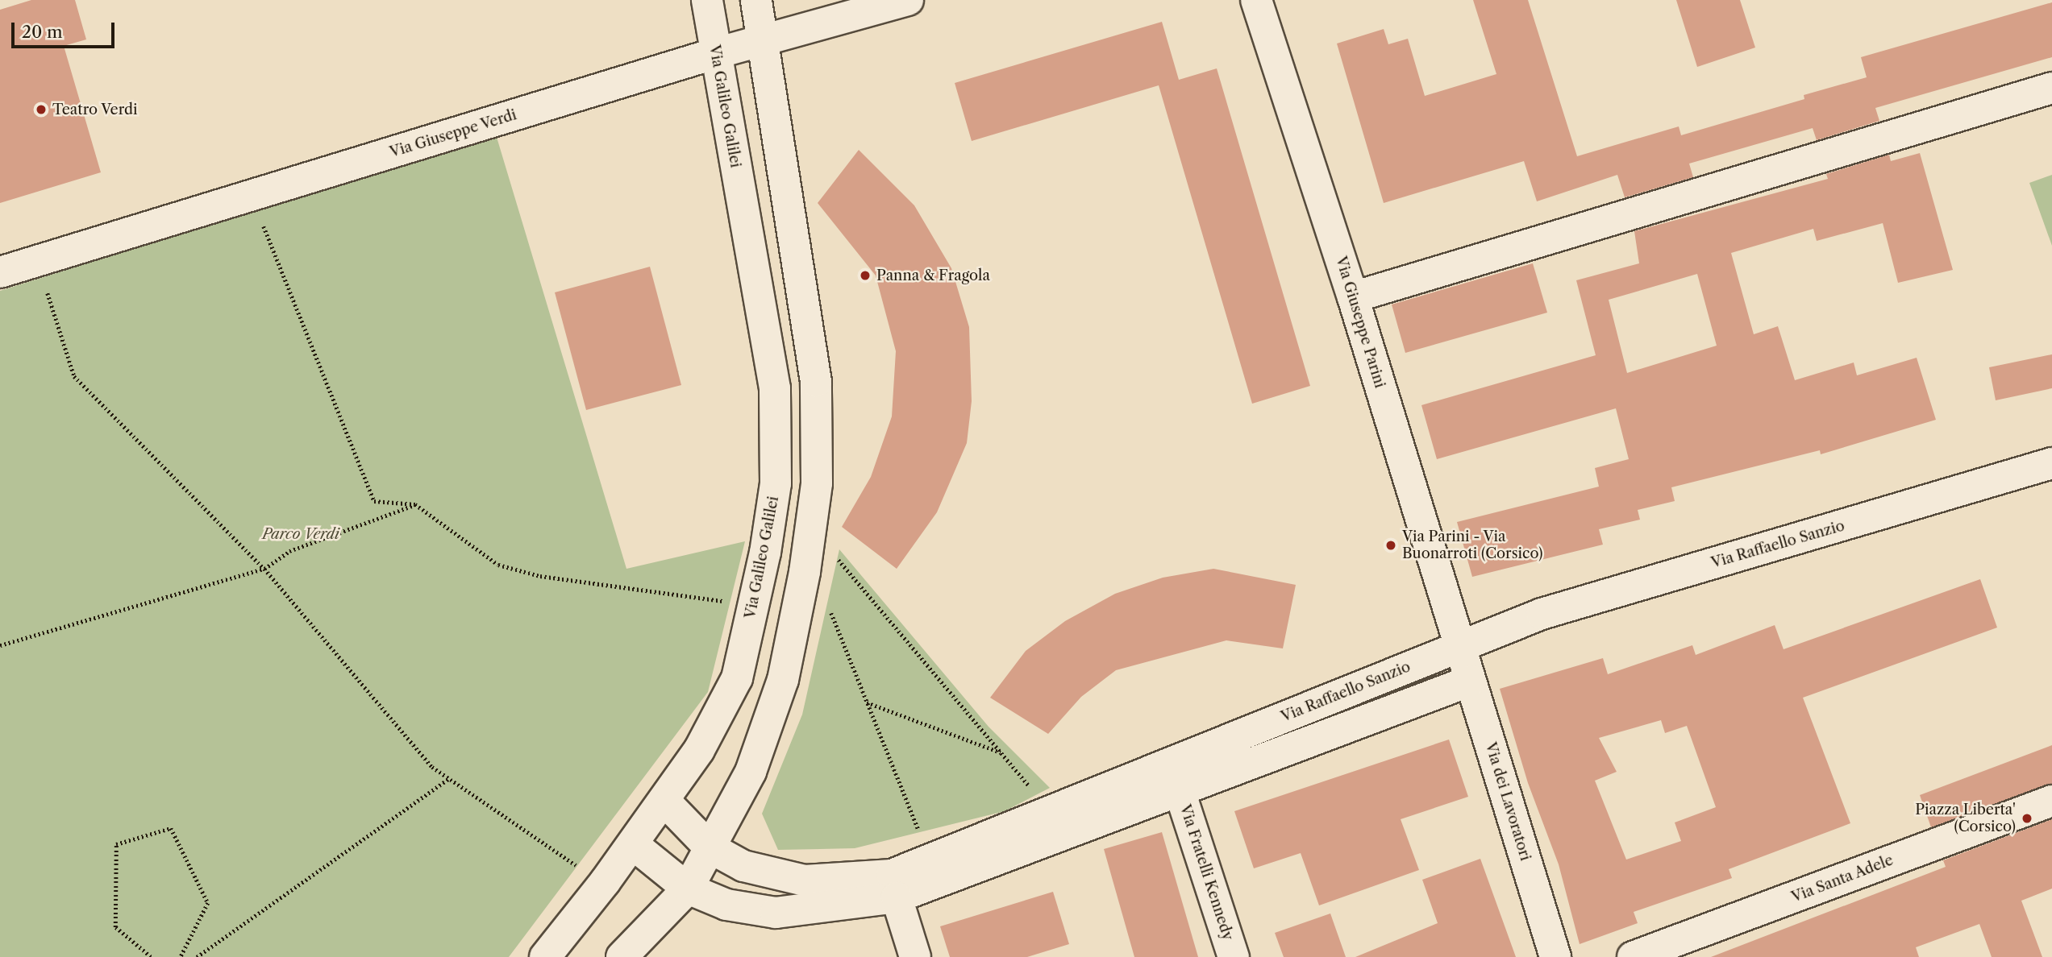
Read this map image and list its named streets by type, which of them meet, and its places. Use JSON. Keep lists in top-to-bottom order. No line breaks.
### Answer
{"streets":{"street":["Via Galileo Galilei","Via Giuseppe Verdi","Via Giuseppe Parini","Via Raffaello Sanzio","Via dei Lavoratori","Via Fratelli Kennedy","Via Santa Adele"]},"crossings":[["Via Galileo Galilei","Via Giuseppe Verdi"],["Via Galileo Galilei","Via Raffaello Sanzio"],["Via Giuseppe Parini","Via Raffaello Sanzio"],["Via Giuseppe Parini","Via dei Lavoratori"],["Via Raffaello Sanzio","Via dei Lavoratori"]],"parks":["Parco Verdi"],"places":["Teatro Verdi","Panna & Fragola","Via Parini - Via Buonarroti (Corsico)","Piazza Liberta' (Corsico)"],"scale_bar":"20 m"}
